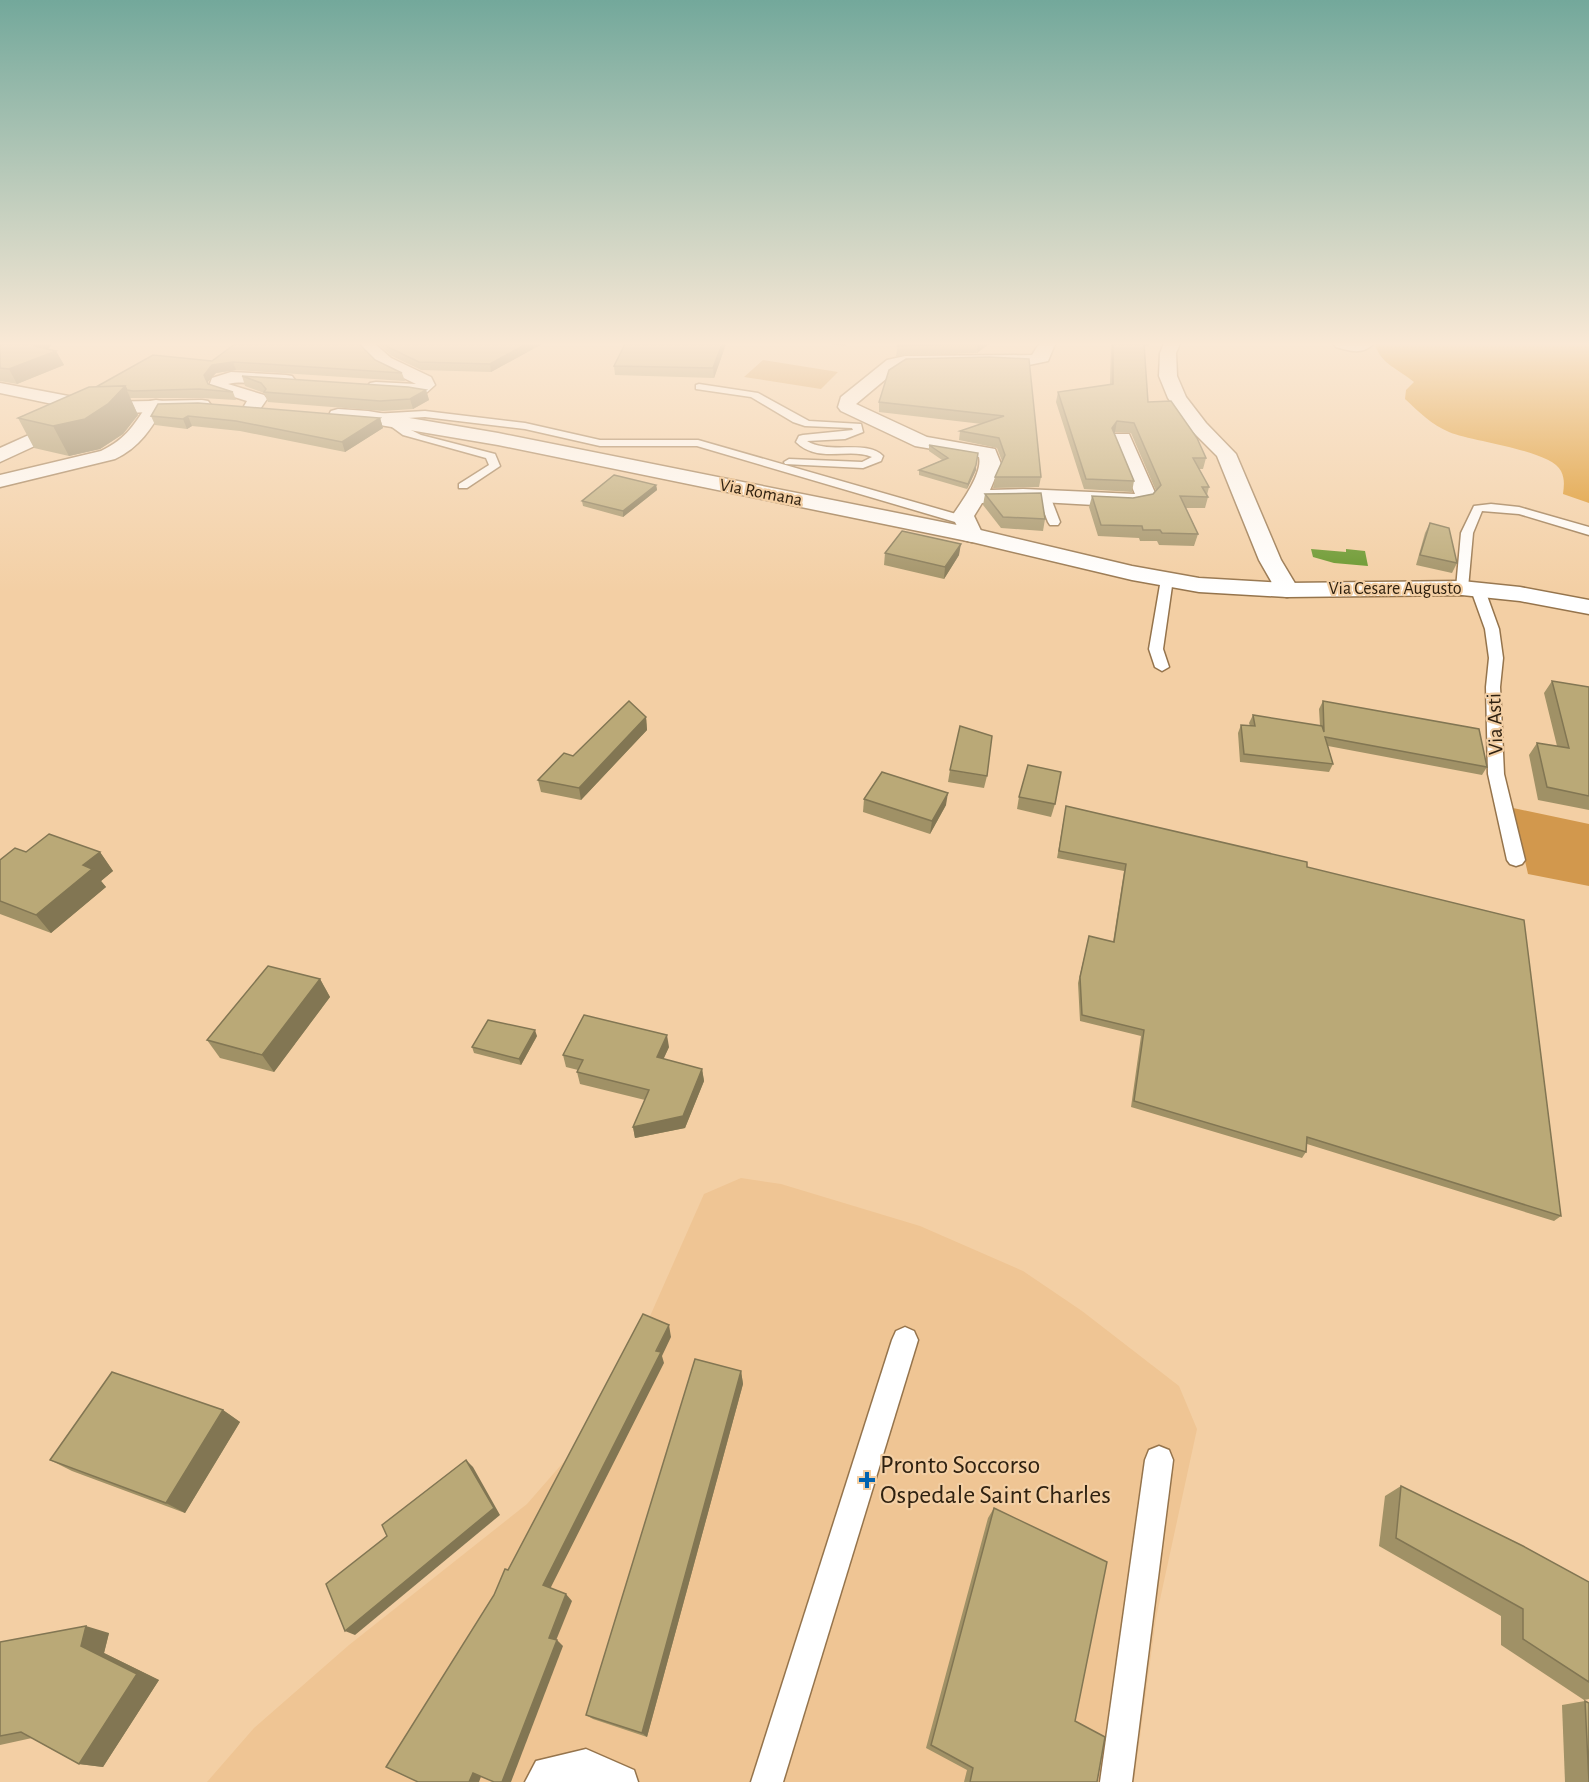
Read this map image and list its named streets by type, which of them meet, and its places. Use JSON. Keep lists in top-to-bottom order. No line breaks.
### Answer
{"streets":{"street":["Via Romana","Via Cesare Augusto"],"lane":["Via Asti"]},"crossings":[["Via Romana","Via Cesare Augusto"],["Via Cesare Augusto","Via Asti"]],"places":{"health":["Pronto Soccorso Ospedale Saint Charles"]}}
